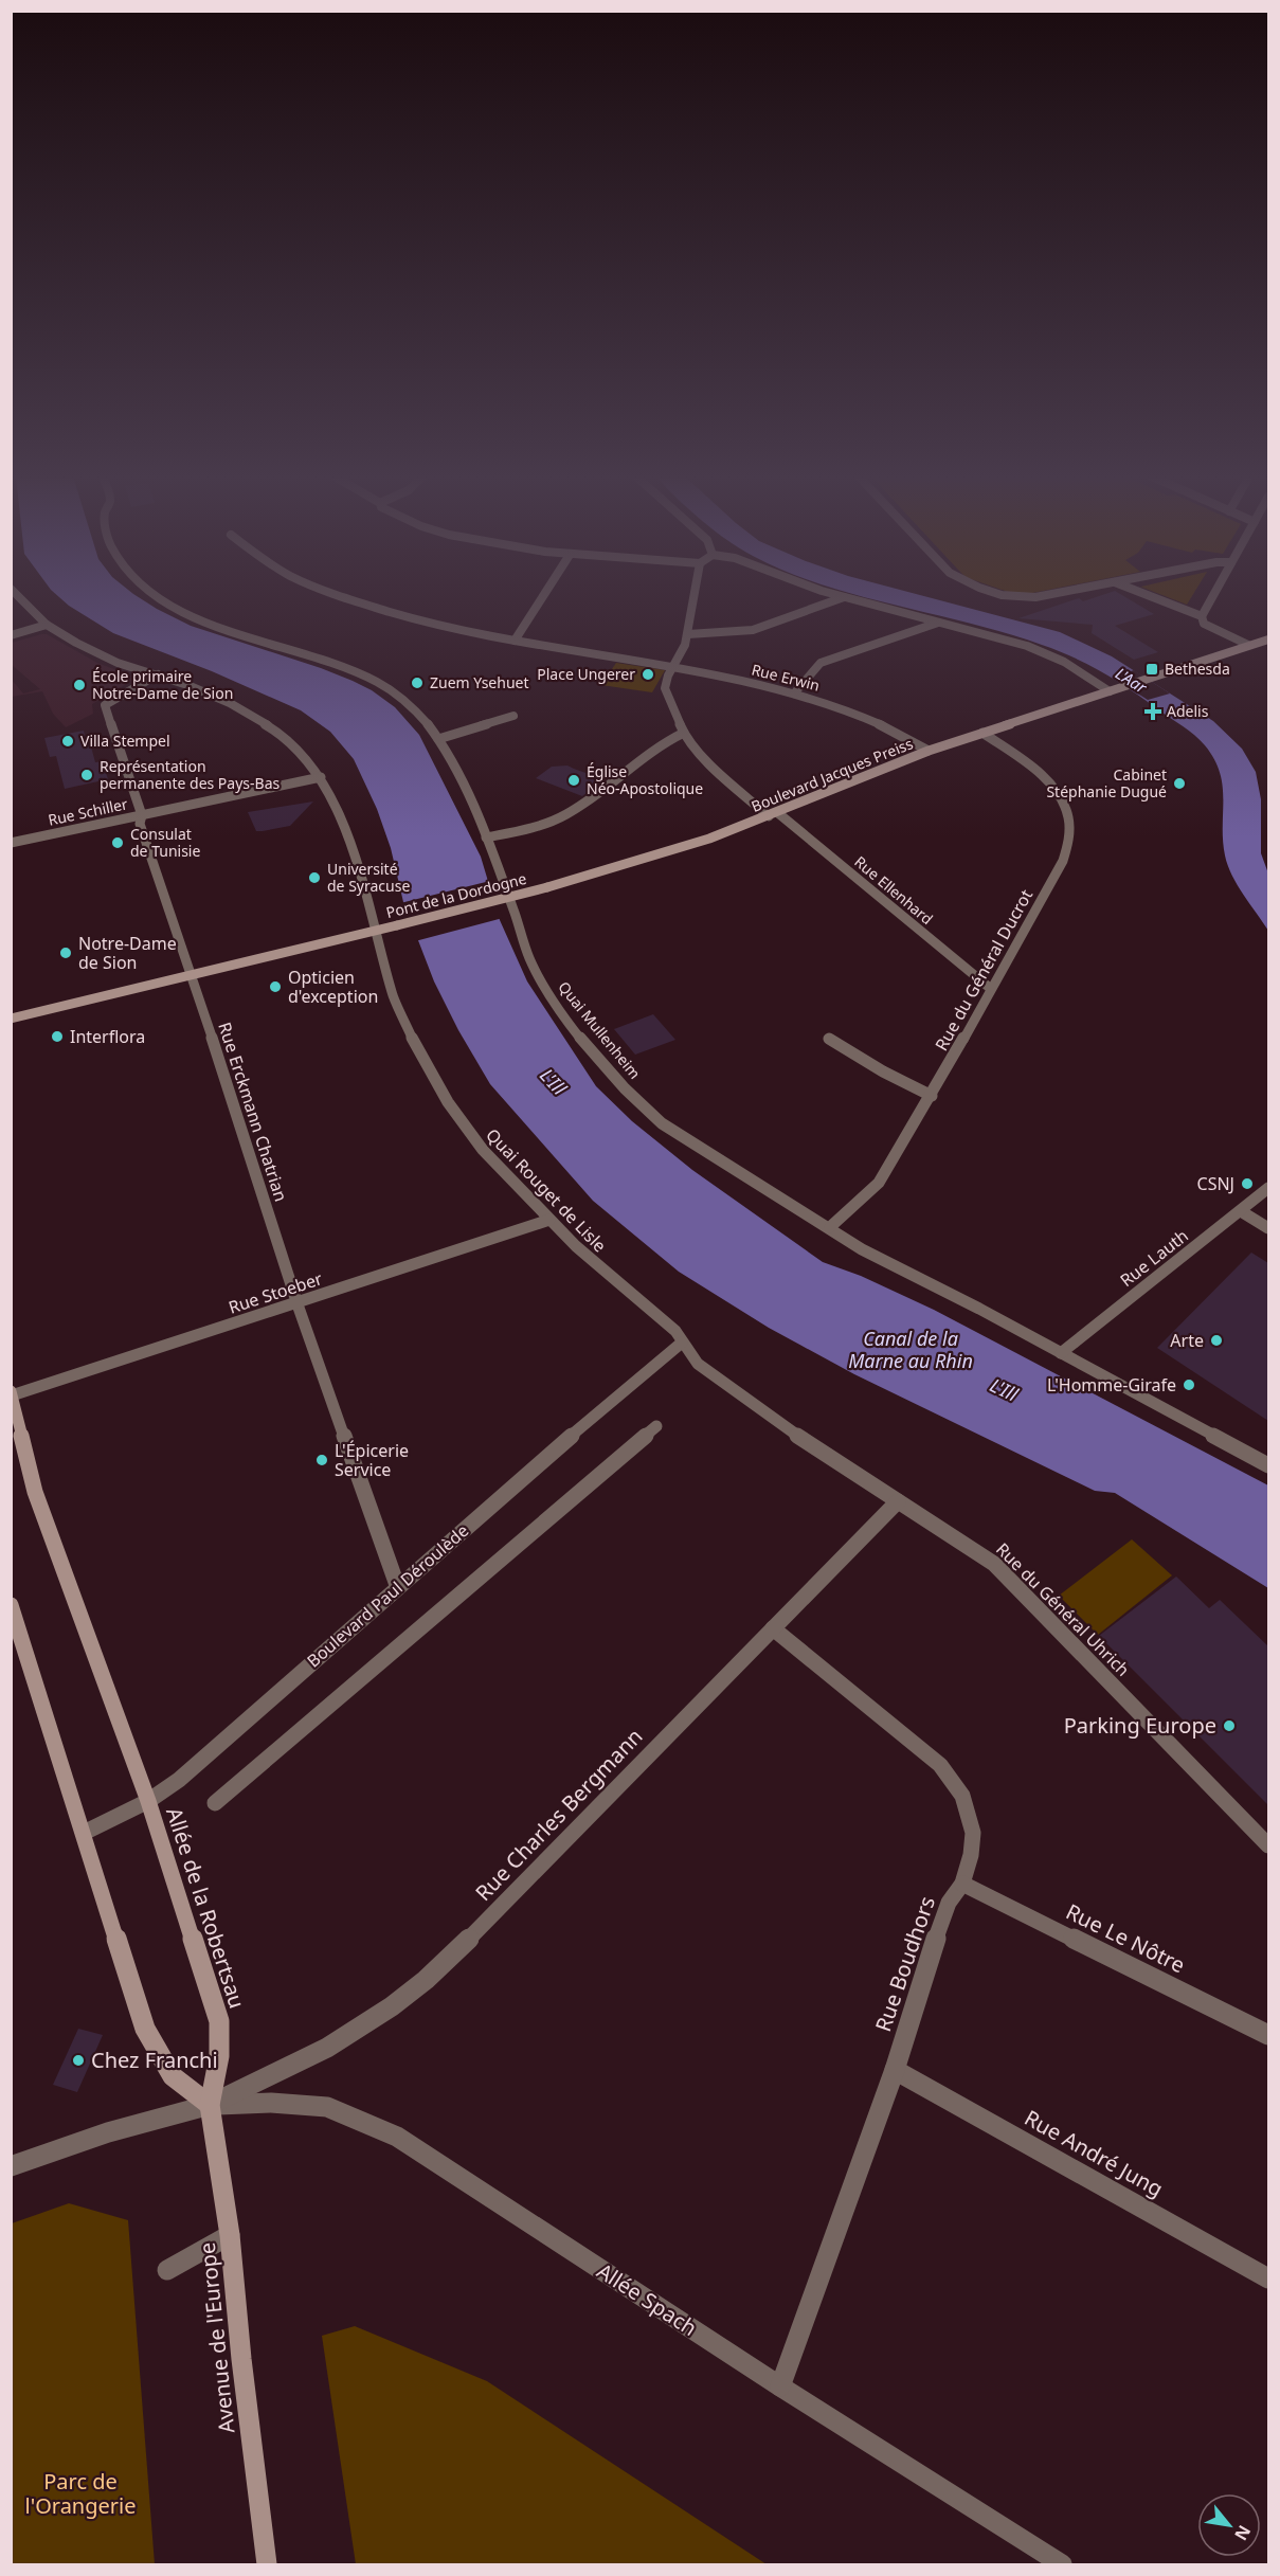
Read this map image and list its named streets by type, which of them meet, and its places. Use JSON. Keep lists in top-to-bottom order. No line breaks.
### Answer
{"streets":{"main road":["Boulevard Jacques Preiss","Pont de la Dordogne","Allée de la Robertsau","Avenue de l'Europe"],"street":["Rue Erwin","Rue Schiller","Rue Ellenhard","Rue du Général Ducrot","Quai Mullenheim","Rue Erckmann Chatrian","Quai Rouget de Lisle","Rue Lauth","Rue Stoeber","Boulevard Paul Déroulède","Rue du Général Uhrich","Rue Charles Bergmann","Rue Le Nôtre","Rue Boudhors","Rue André Jung","Allée Spach"]},"crossings":[["Rue Erwin","Boulevard Jacques Preiss"],["Rue Erwin","Rue Ellenhard"],["Boulevard Jacques Preiss","Rue Ellenhard"],["Boulevard Jacques Preiss","Pont de la Dordogne"],["Boulevard Jacques Preiss","Rue du Général Ducrot"],["Rue Schiller","Rue Erckmann Chatrian"],["Rue Schiller","Quai Rouget de Lisle"],["Rue Ellenhard","Rue du Général Ducrot"],["Pont de la Dordogne","Rue Erckmann Chatrian"],["Pont de la Dordogne","Quai Rouget de Lisle"],["Rue du Général Ducrot","Quai Mullenheim"],["Quai Mullenheim","Rue Lauth"],["Rue Erckmann Chatrian","Quai Rouget de Lisle"],["Rue Erckmann Chatrian","Rue Stoeber"],["Rue Erckmann Chatrian","Boulevard Paul Déroulède"],["Quai Rouget de Lisle","Rue Stoeber"],["Quai Rouget de Lisle","Boulevard Paul Déroulède"],["Quai Rouget de Lisle","Rue du Général Uhrich"],["Rue Stoeber","Allée de la Robertsau"],["Boulevard Paul Déroulède","Rue du Général Uhrich"],["Boulevard Paul Déroulède","Allée de la Robertsau"],["Rue du Général Uhrich","Rue Charles Bergmann"],["Rue Charles Bergmann","Allée de la Robertsau"],["Rue Charles Bergmann","Rue Boudhors"],["Rue Charles Bergmann","Allée Spach"],["Rue Charles Bergmann","Avenue de l'Europe"],["Allée de la Robertsau","Allée Spach"],["Allée de la Robertsau","Avenue de l'Europe"],["Rue Le Nôtre","Rue Boudhors"],["Rue Boudhors","Rue André Jung"],["Rue Boudhors","Allée Spach"],["Allée Spach","Avenue de l'Europe"]],"water":["L'Aar","L'Ill","Canal de la Marne au Rhin"],"parks":["Parc de l'Orangerie"],"places":{"transit":["Bethesda"],"other":["Place Ungerer","Zuem Ysehuet","École primaire Notre-Dame de Sion","Villa Stempel","Représentation permanente des Pays-Bas","Église Néo-Apostolique","Cabinet Stéphanie Dugué","Consulat de Tunisie","Université de Syracuse","Notre-Dame de Sion","Opticien d'exception","Interflora","CSNJ","Arte","L'Homme-Girafe","L'Épicerie Service","Parking Europe","Chez Franchi"],"health":["Adelis"]},"north":"bottom right"}
